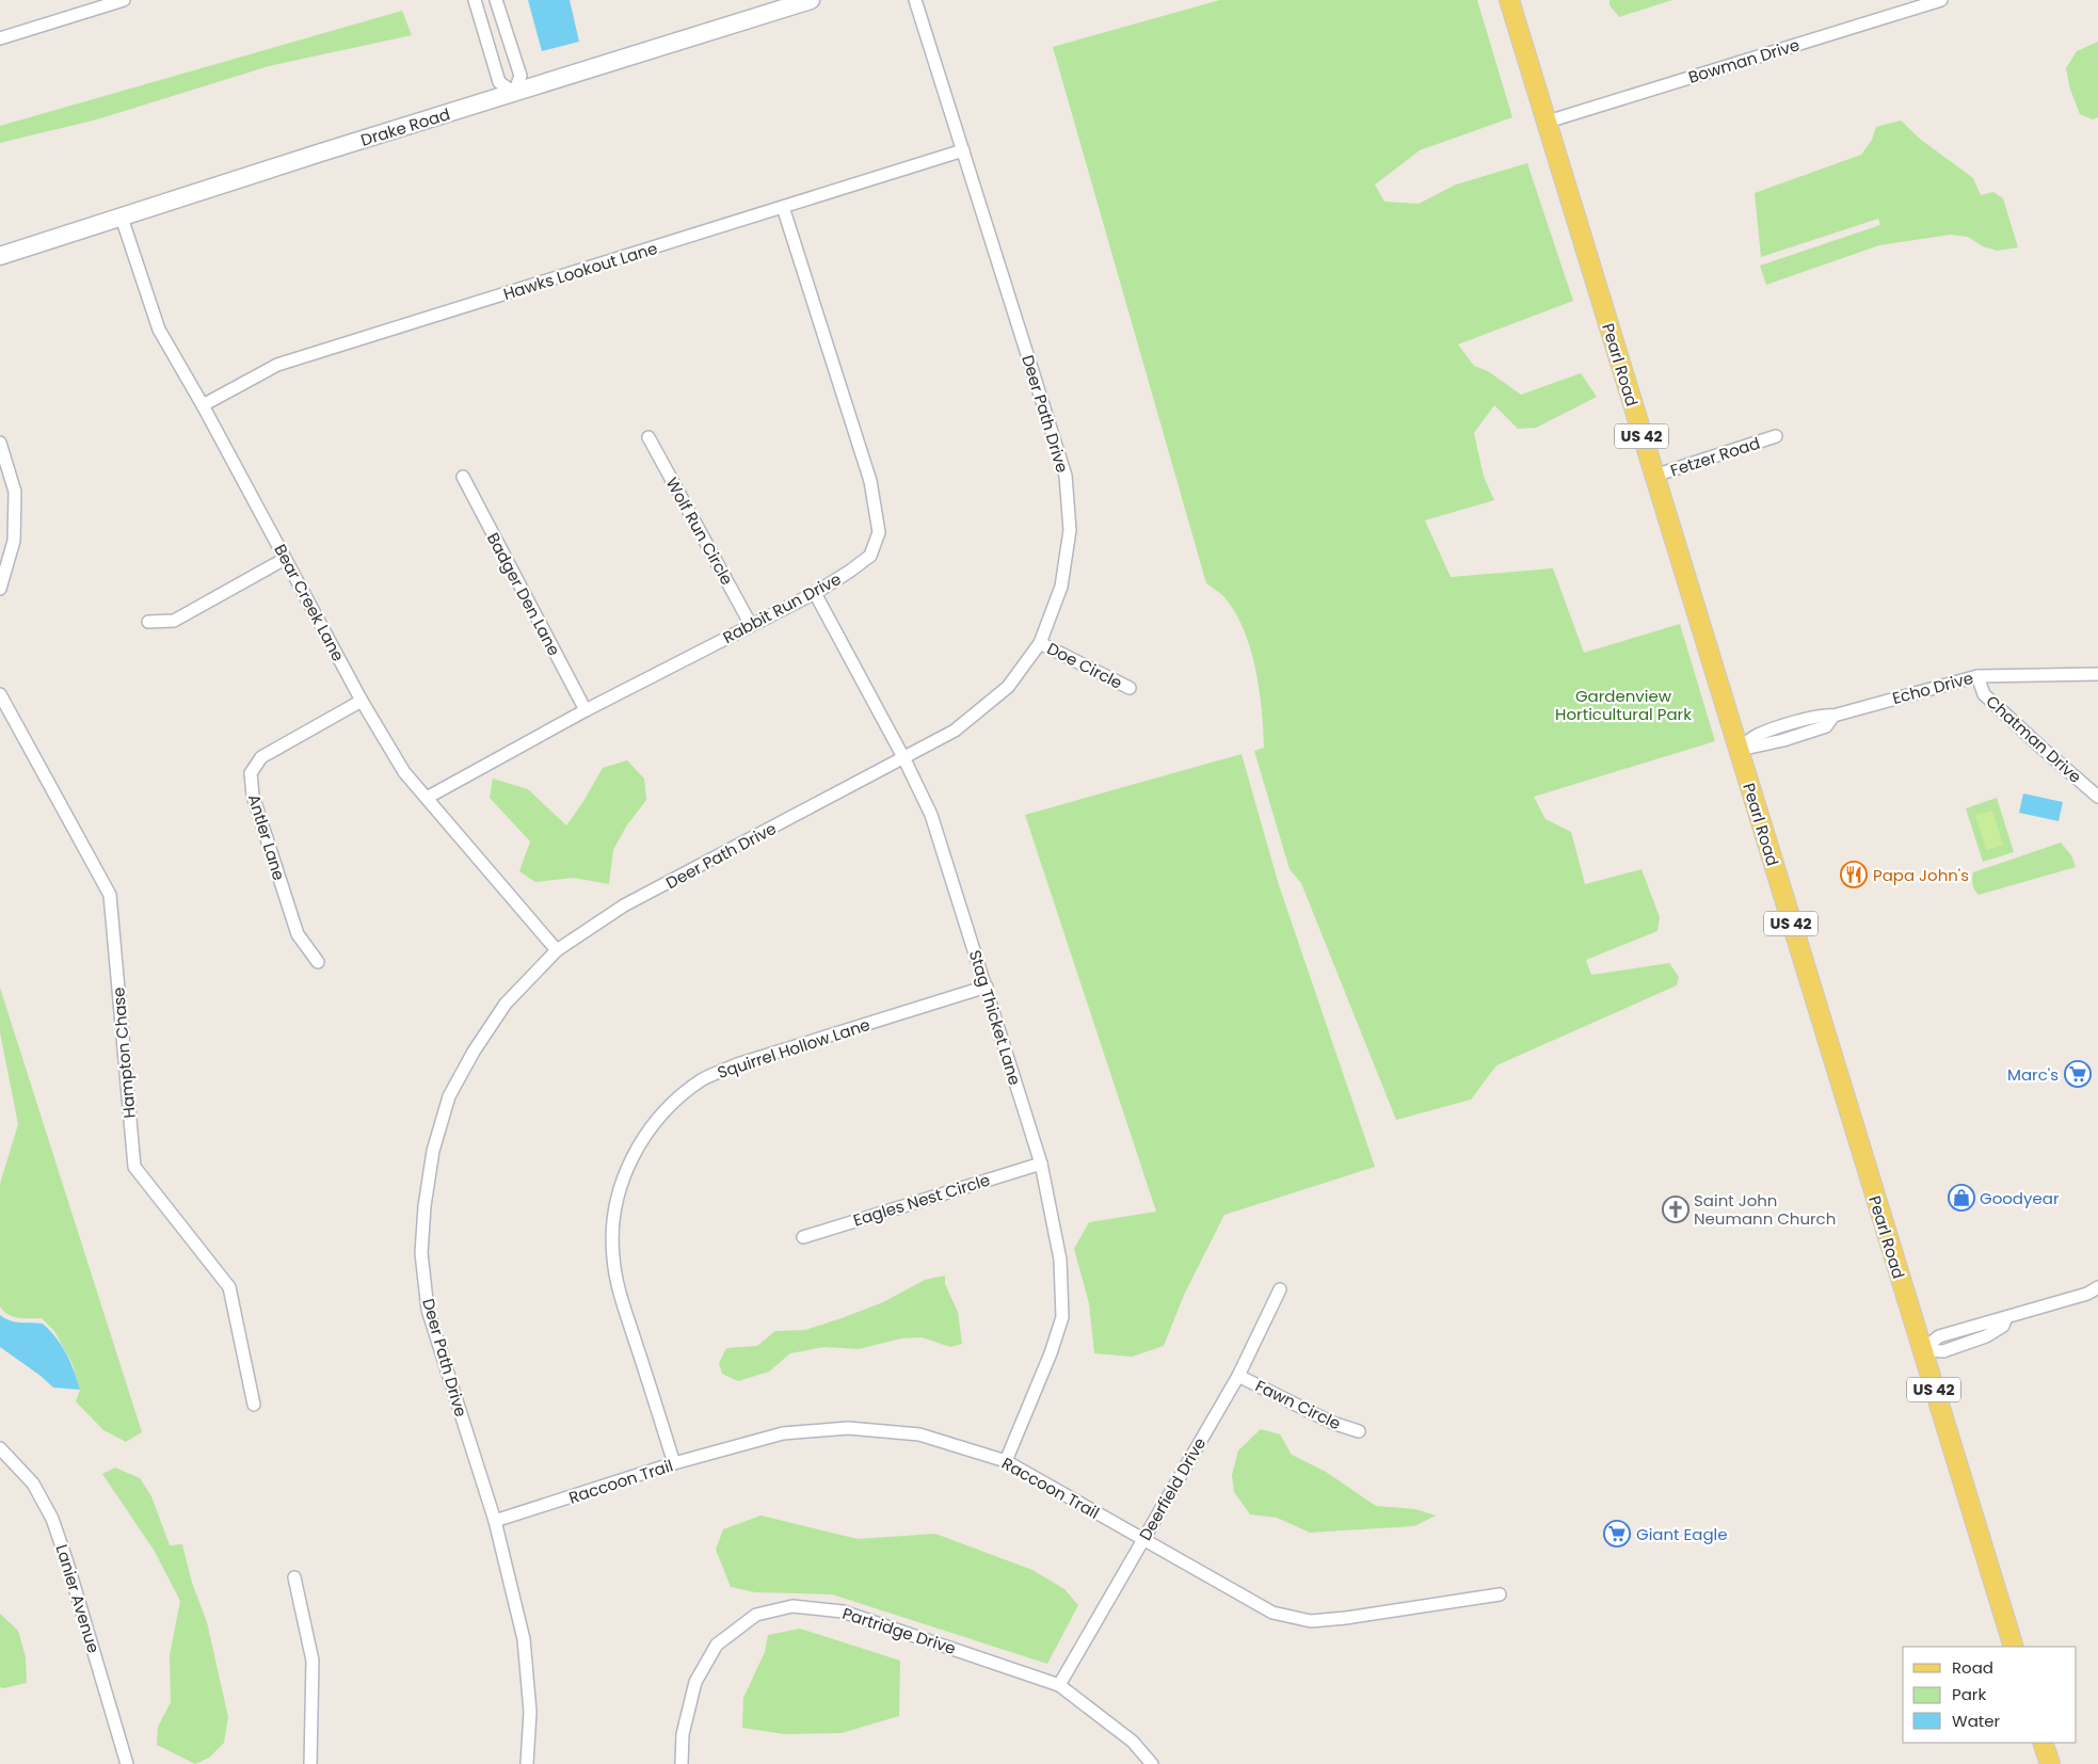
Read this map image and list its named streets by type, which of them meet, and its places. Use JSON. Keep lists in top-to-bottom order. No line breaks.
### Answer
{"streets":{"main road":["Pearl Road","US 42"],"street":["Bowman Drive","Drake Road","Hawks Lookout Lane","Deer Path Drive","Fetzer Road","Wolf Run Circle","Badger Den Lane","Bear Creek Lane","Rabbit Run Drive","Doe Circle","Echo Drive","Chatman Drive","Antler Lane","Stag Thicket Lane","Squirrel Hollow Lane","Hampton Chase","Eagles Nest Circle","Fawn Circle","Raccoon Trail","Deerfield Drive","Lanier Avenue","Partridge Drive"]},"crossings":[["Bowman Drive","Pearl Road"],["Drake Road","Bear Creek Lane"],["Hawks Lookout Lane","Deer Path Drive"],["Hawks Lookout Lane","Bear Creek Lane"],["Hawks Lookout Lane","Rabbit Run Drive"],["Pearl Road","Fetzer Road"],["Pearl Road","Echo Drive"],["Deer Path Drive","Bear Creek Lane"],["Deer Path Drive","Doe Circle"],["Deer Path Drive","Stag Thicket Lane"],["Deer Path Drive","Raccoon Trail"],["Wolf Run Circle","Rabbit Run Drive"],["Badger Den Lane","Rabbit Run Drive"],["Bear Creek Lane","Rabbit Run Drive"],["Bear Creek Lane","Antler Lane"],["Rabbit Run Drive","Stag Thicket Lane"],["Echo Drive","Chatman Drive"],["Stag Thicket Lane","Squirrel Hollow Lane"],["Stag Thicket Lane","Eagles Nest Circle"],["Stag Thicket Lane","Raccoon Trail"],["Squirrel Hollow Lane","Raccoon Trail"],["Fawn Circle","Deerfield Drive"],["Raccoon Trail","Deerfield Drive"],["Deerfield Drive","Partridge Drive"]],"parks":["Gardenview Horticultural Park"],"places":{"restaurant":["Papa John's"],"supermarket":["Marc's","Giant Eagle"],"shop":["Goodyear"],"church":["Saint John Neumann Church"]},"legend":["Road","Park","Water"]}
